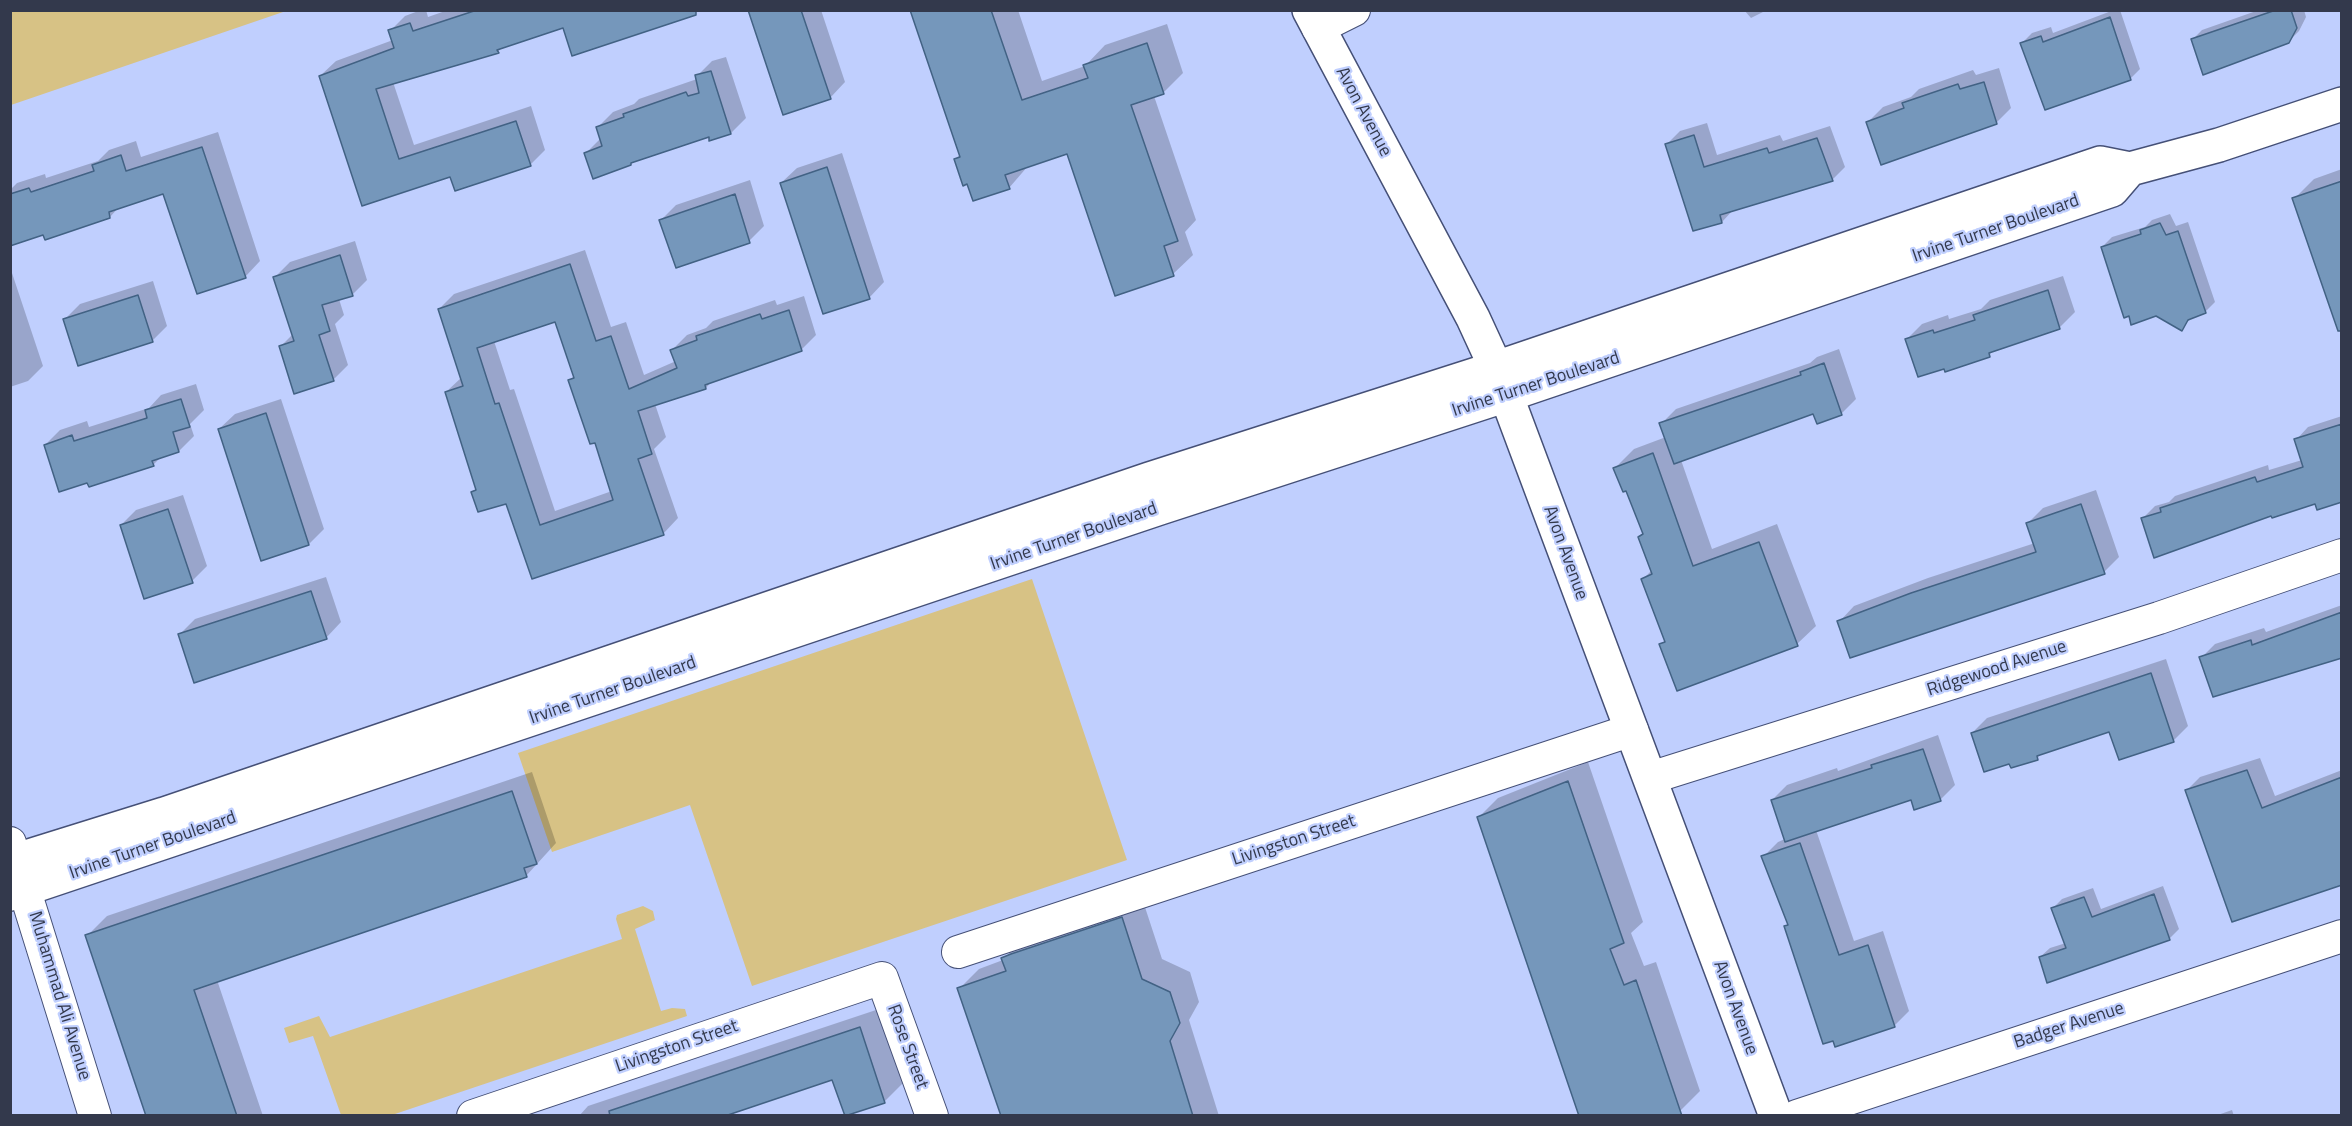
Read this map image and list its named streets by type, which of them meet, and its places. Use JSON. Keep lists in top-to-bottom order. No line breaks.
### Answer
{"streets":{"main road":["Avon Avenue","Irvine Turner Boulevard"],"street":["Ridgewood Avenue","Livingston Street","Muhammad Ali Avenue","Badger Avenue","Rose Street"]},"crossings":[["Avon Avenue","Irvine Turner Boulevard"],["Avon Avenue","Ridgewood Avenue"],["Avon Avenue","Livingston Street"],["Irvine Turner Boulevard","Muhammad Ali Avenue"],["Livingston Street","Rose Street"]]}
